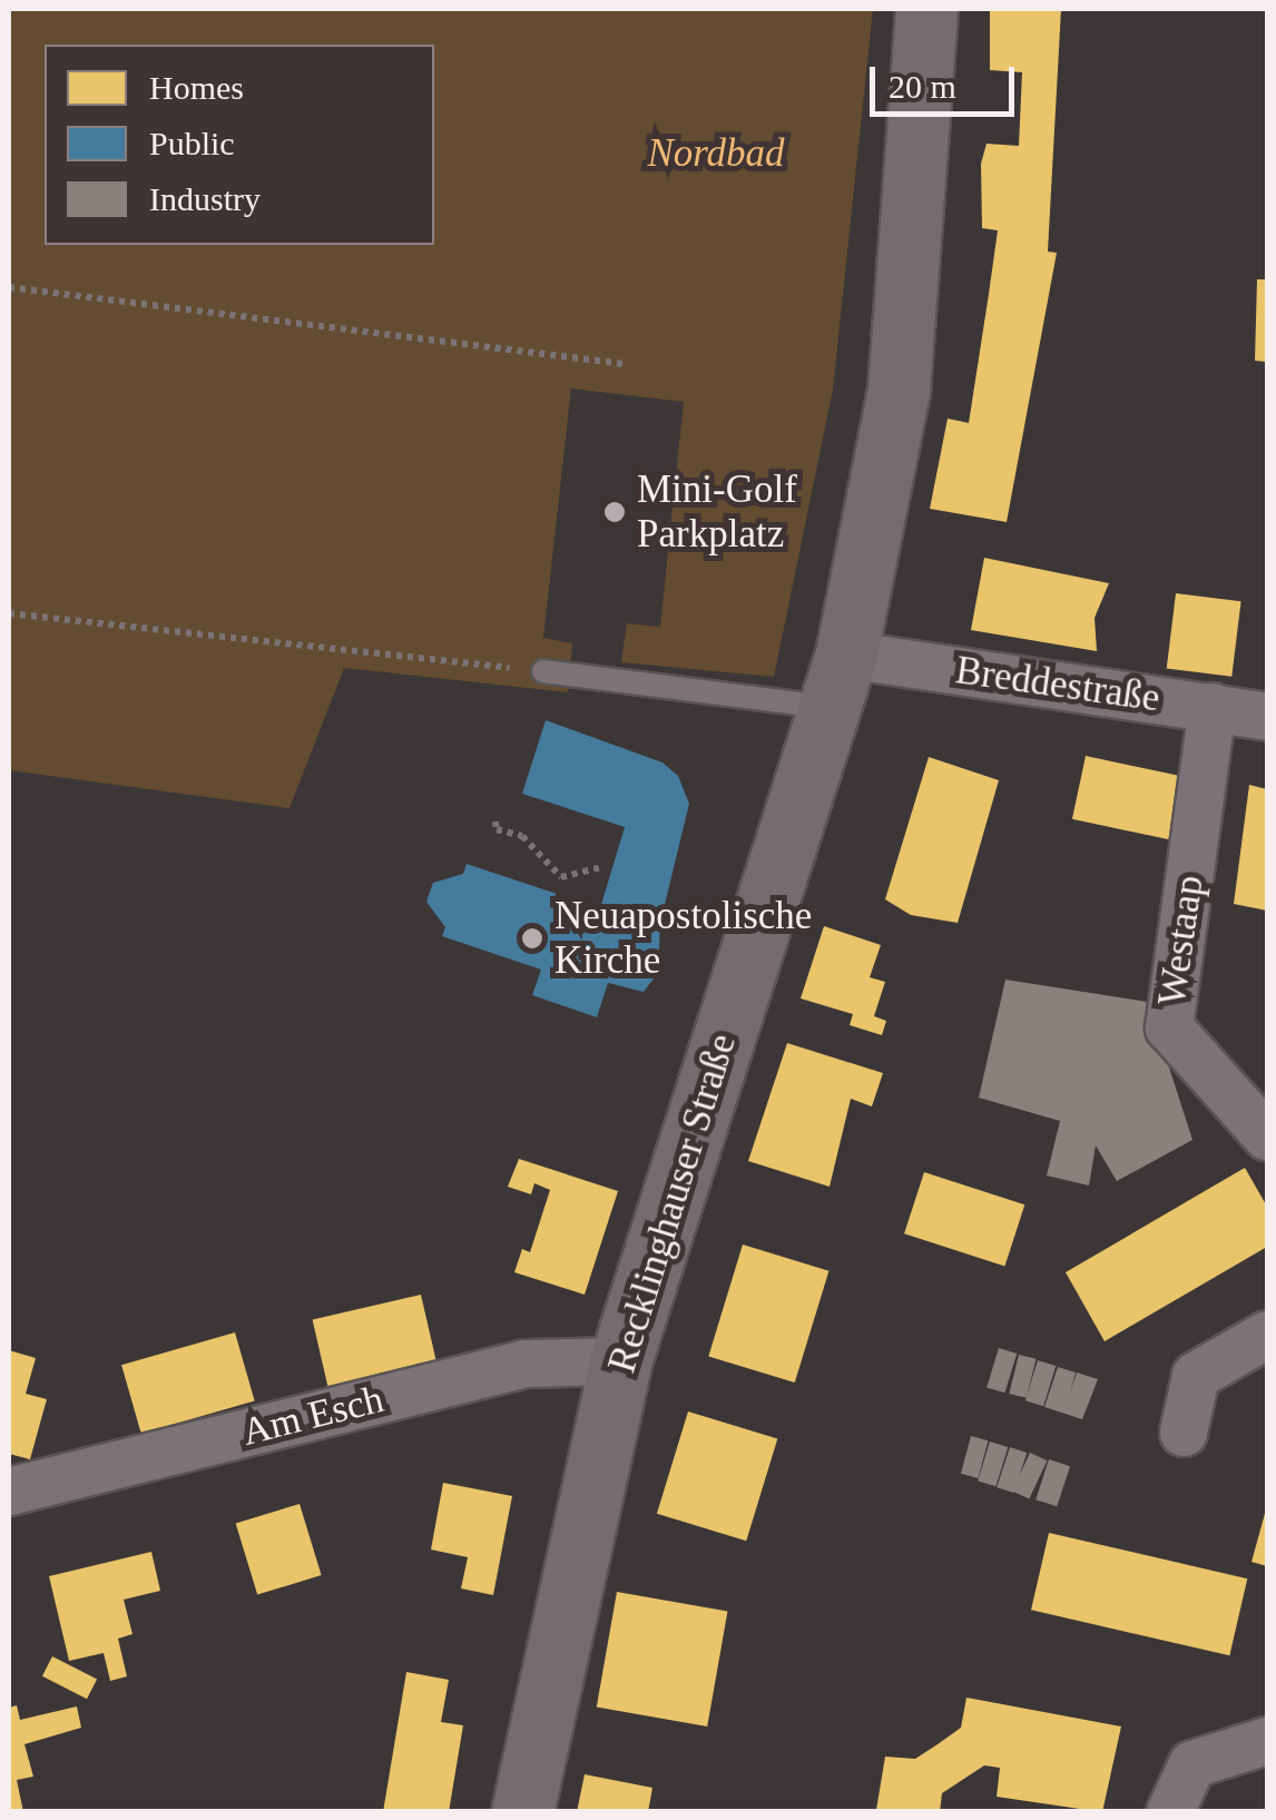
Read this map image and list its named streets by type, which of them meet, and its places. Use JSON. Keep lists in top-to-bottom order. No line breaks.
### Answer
{"streets":{"street":["Breddestraße","Westaap","Recklinghauser Straße","Am Esch"]},"crossings":[["Breddestraße","Westaap"],["Breddestraße","Recklinghauser Straße"],["Recklinghauser Straße","Am Esch"]],"parks":["Nordbad"],"places":["Mini-Golf Parkplatz","Neuapostolische Kirche"],"legend":["Homes","Public","Industry"],"scale_bar":"20 m"}
